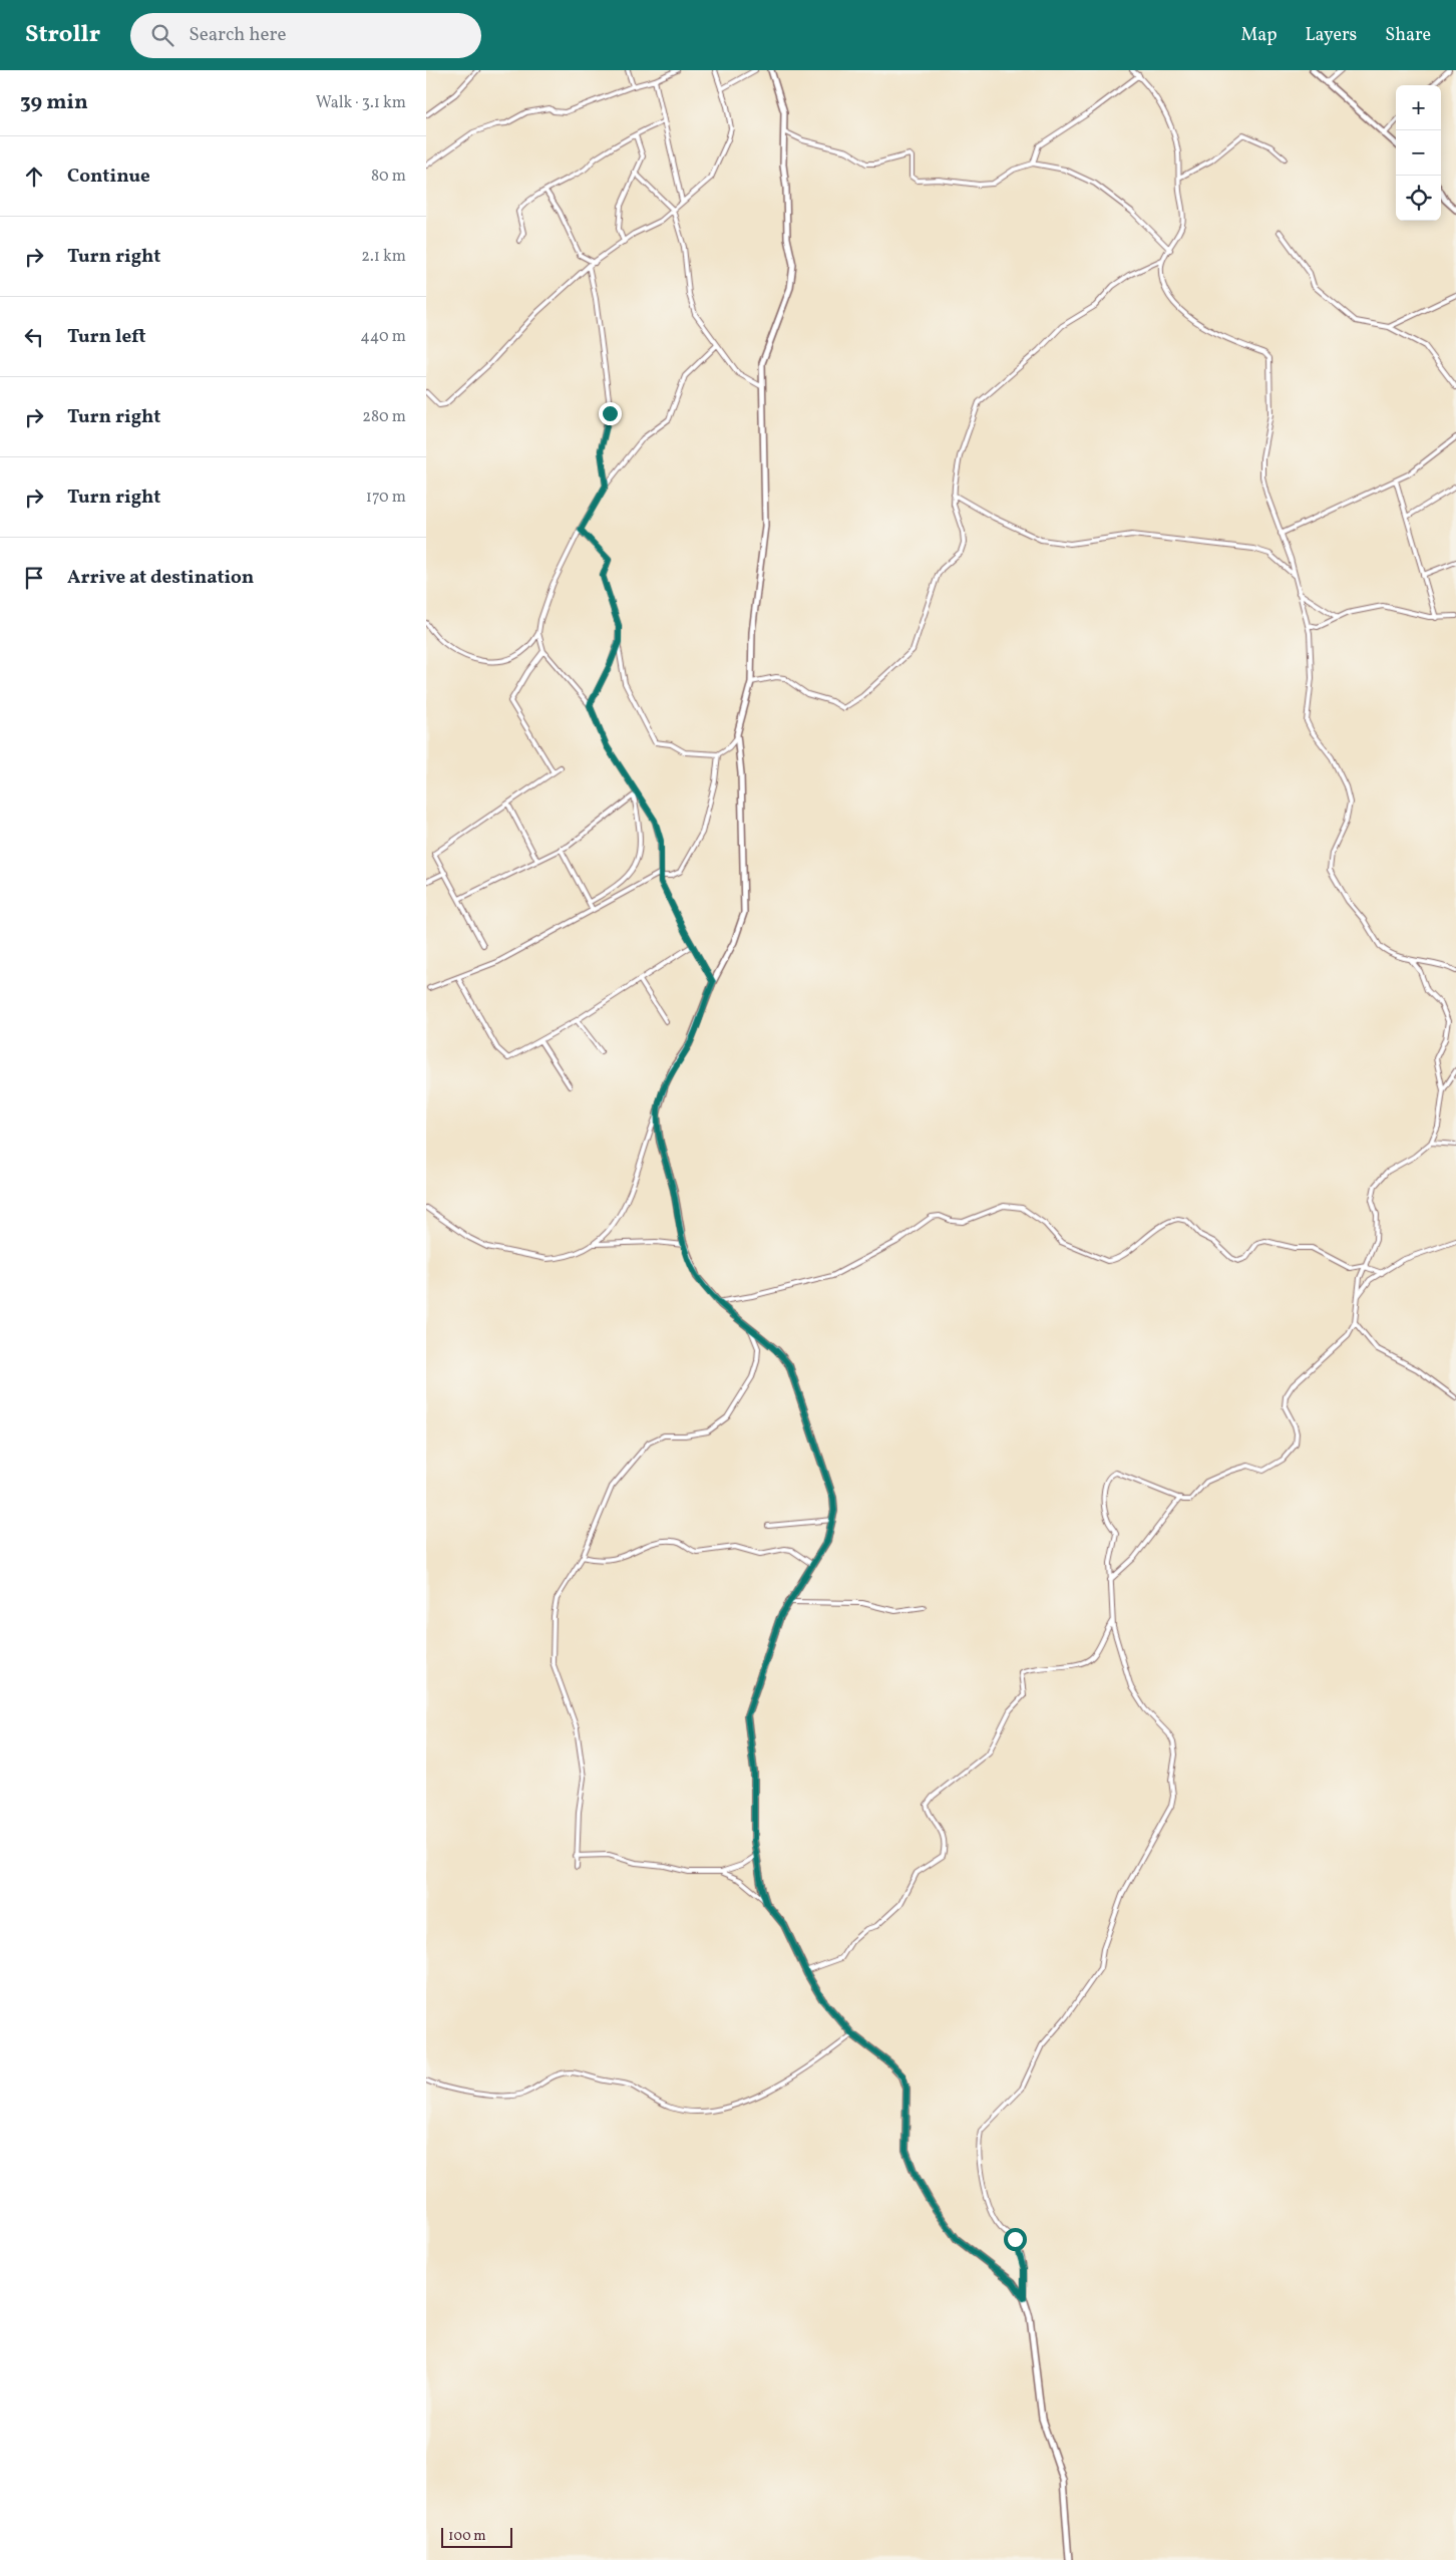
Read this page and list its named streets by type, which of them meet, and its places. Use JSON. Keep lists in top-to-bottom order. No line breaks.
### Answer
{"scale_bar":"100 m","page":{"header":"Strollr","search":"Search here","nav":["Map","Layers","Share"],"heading":["39 min","Walk · 3.1 km"],"map_buttons":["+","−"],"list":[["Continue","80 m"],["Turn right","2.1 km"],["Turn left","440 m"],["Turn right","280 m"],["Turn right","170 m"],"Arrive at destination"],"scale":"100 m"}}
